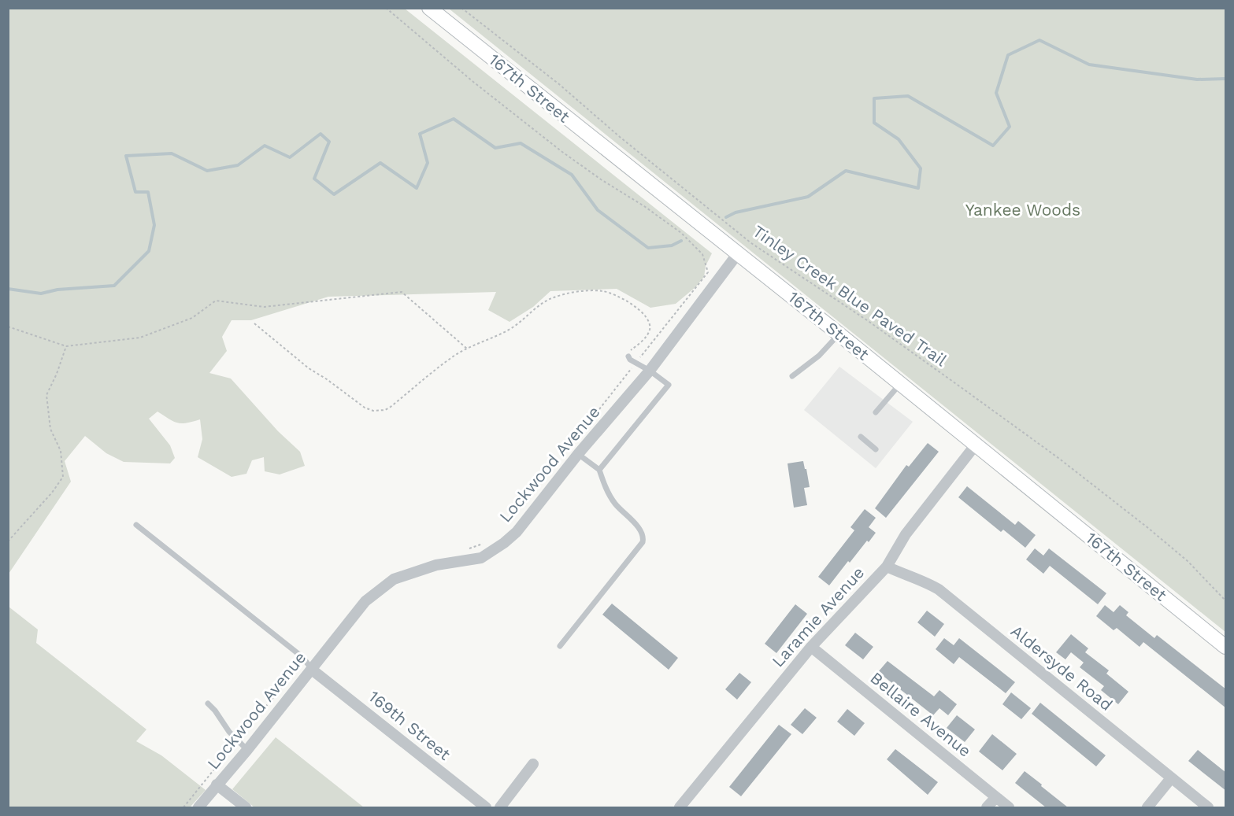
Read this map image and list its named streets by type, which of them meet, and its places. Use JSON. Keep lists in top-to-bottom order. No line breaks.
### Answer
{"streets":{"main road":["167th Street"],"street":["Lockwood Avenue","Laramie Avenue","Aldersyde Road","Bellaire Avenue","169th Street"],"path":["Tinley Creek Blue Paved Trail"]},"crossings":[["167th Street","Lockwood Avenue"],["167th Street","Laramie Avenue"],["Lockwood Avenue","169th Street"],["Laramie Avenue","Aldersyde Road"],["Laramie Avenue","Bellaire Avenue"]],"parks":["Yankee Woods"]}
